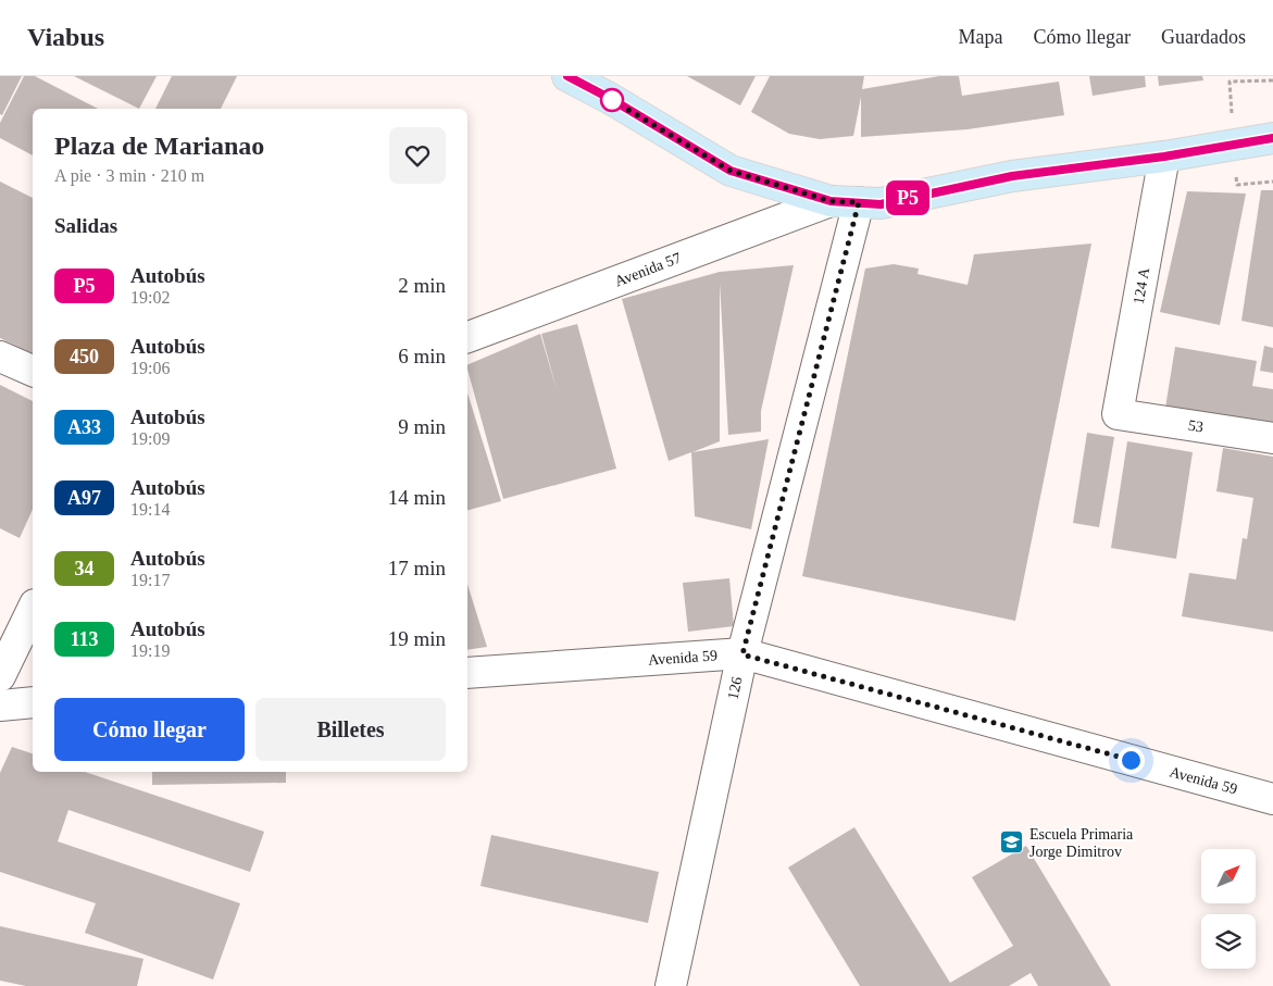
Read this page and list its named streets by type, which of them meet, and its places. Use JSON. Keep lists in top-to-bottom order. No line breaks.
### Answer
{"streets":{"street":["Avenida 57","124 A","53","Avenida 59","126"]},"crossings":[["Avenida 57","126"],["124 A","53"],["Avenida 59","126"]],"places":{"school or university":["Escuela Primaria Jorge Dimitrov"]},"lines":["bus line P5"],"north":"top right","page":{"header":"Viabus","nav":["Mapa","Cómo llegar","Guardados"],"on_map":"P5","heading":[["Plaza de Marianao","A pie · 3 min · 210 m"],"Salidas"],"list":[{"mark":"P5","name":"Autobús","note":"19:02","value":"2 min"},{"mark":"450","name":"Autobús","note":"19:06","value":"6 min"},{"mark":"A33","name":"Autobús","note":"19:09","value":"9 min"},{"mark":"A97","name":"Autobús","note":"19:14","value":"14 min"},{"mark":"34","name":"Autobús","note":"19:17","value":"17 min"},{"mark":"113","name":"Autobús","note":"19:19","value":"19 min"}],"buttons":["Cómo llegar","Billetes"]}}
